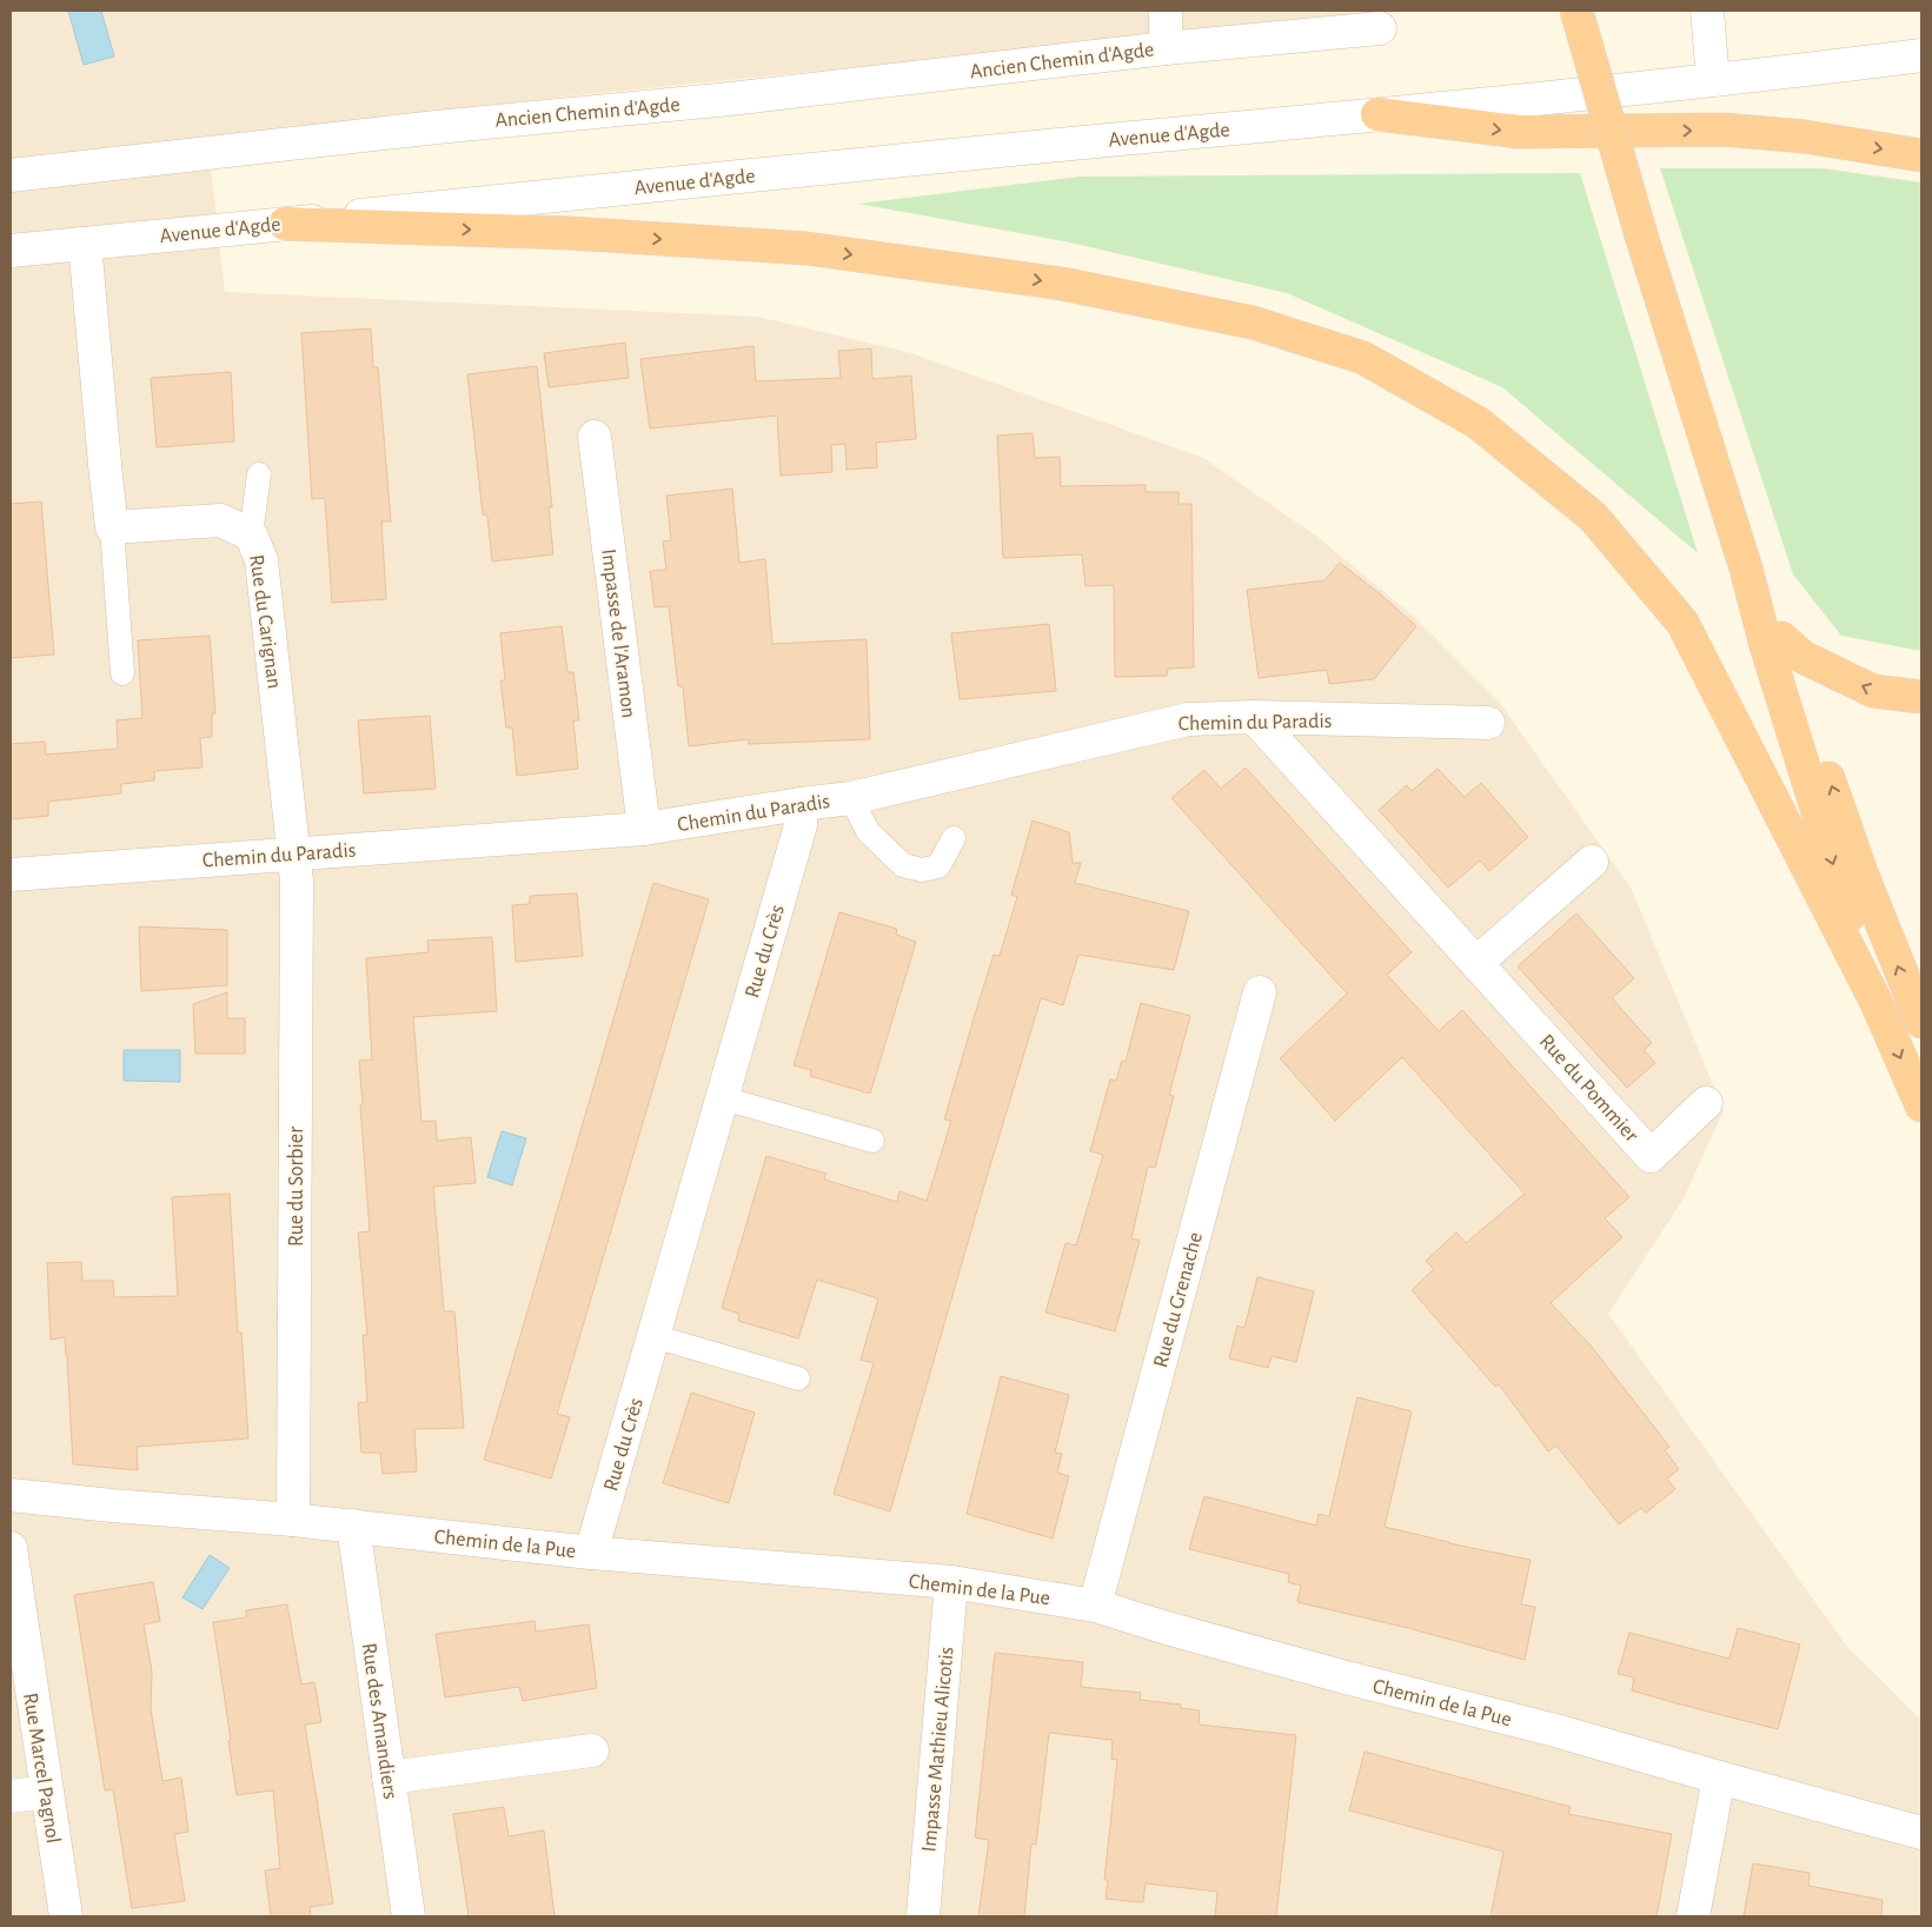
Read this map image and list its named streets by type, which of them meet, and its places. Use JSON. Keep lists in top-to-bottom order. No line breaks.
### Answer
{"streets":{"street":["Ancien Chemin d'Agde","Avenue d'Agde","Rue du Carignan","Impasse de l'Aramon","Chemin du Paradis","Rue du Crès","Rue du Pommier","Rue du Sorbier","Rue du Grenache","Chemin de la Pue","Rue des Amandiers","Impasse Mathieu Alicotis","Rue Marcel Pagnol"]},"crossings":[["Rue du Carignan","Chemin du Paradis"],["Rue du Carignan","Rue du Sorbier"],["Impasse de l'Aramon","Chemin du Paradis"],["Chemin du Paradis","Rue du Crès"],["Chemin du Paradis","Rue du Pommier"],["Chemin du Paradis","Rue du Sorbier"],["Rue du Crès","Chemin de la Pue"],["Rue du Sorbier","Chemin de la Pue"],["Rue du Grenache","Chemin de la Pue"],["Chemin de la Pue","Rue des Amandiers"],["Chemin de la Pue","Impasse Mathieu Alicotis"]]}
